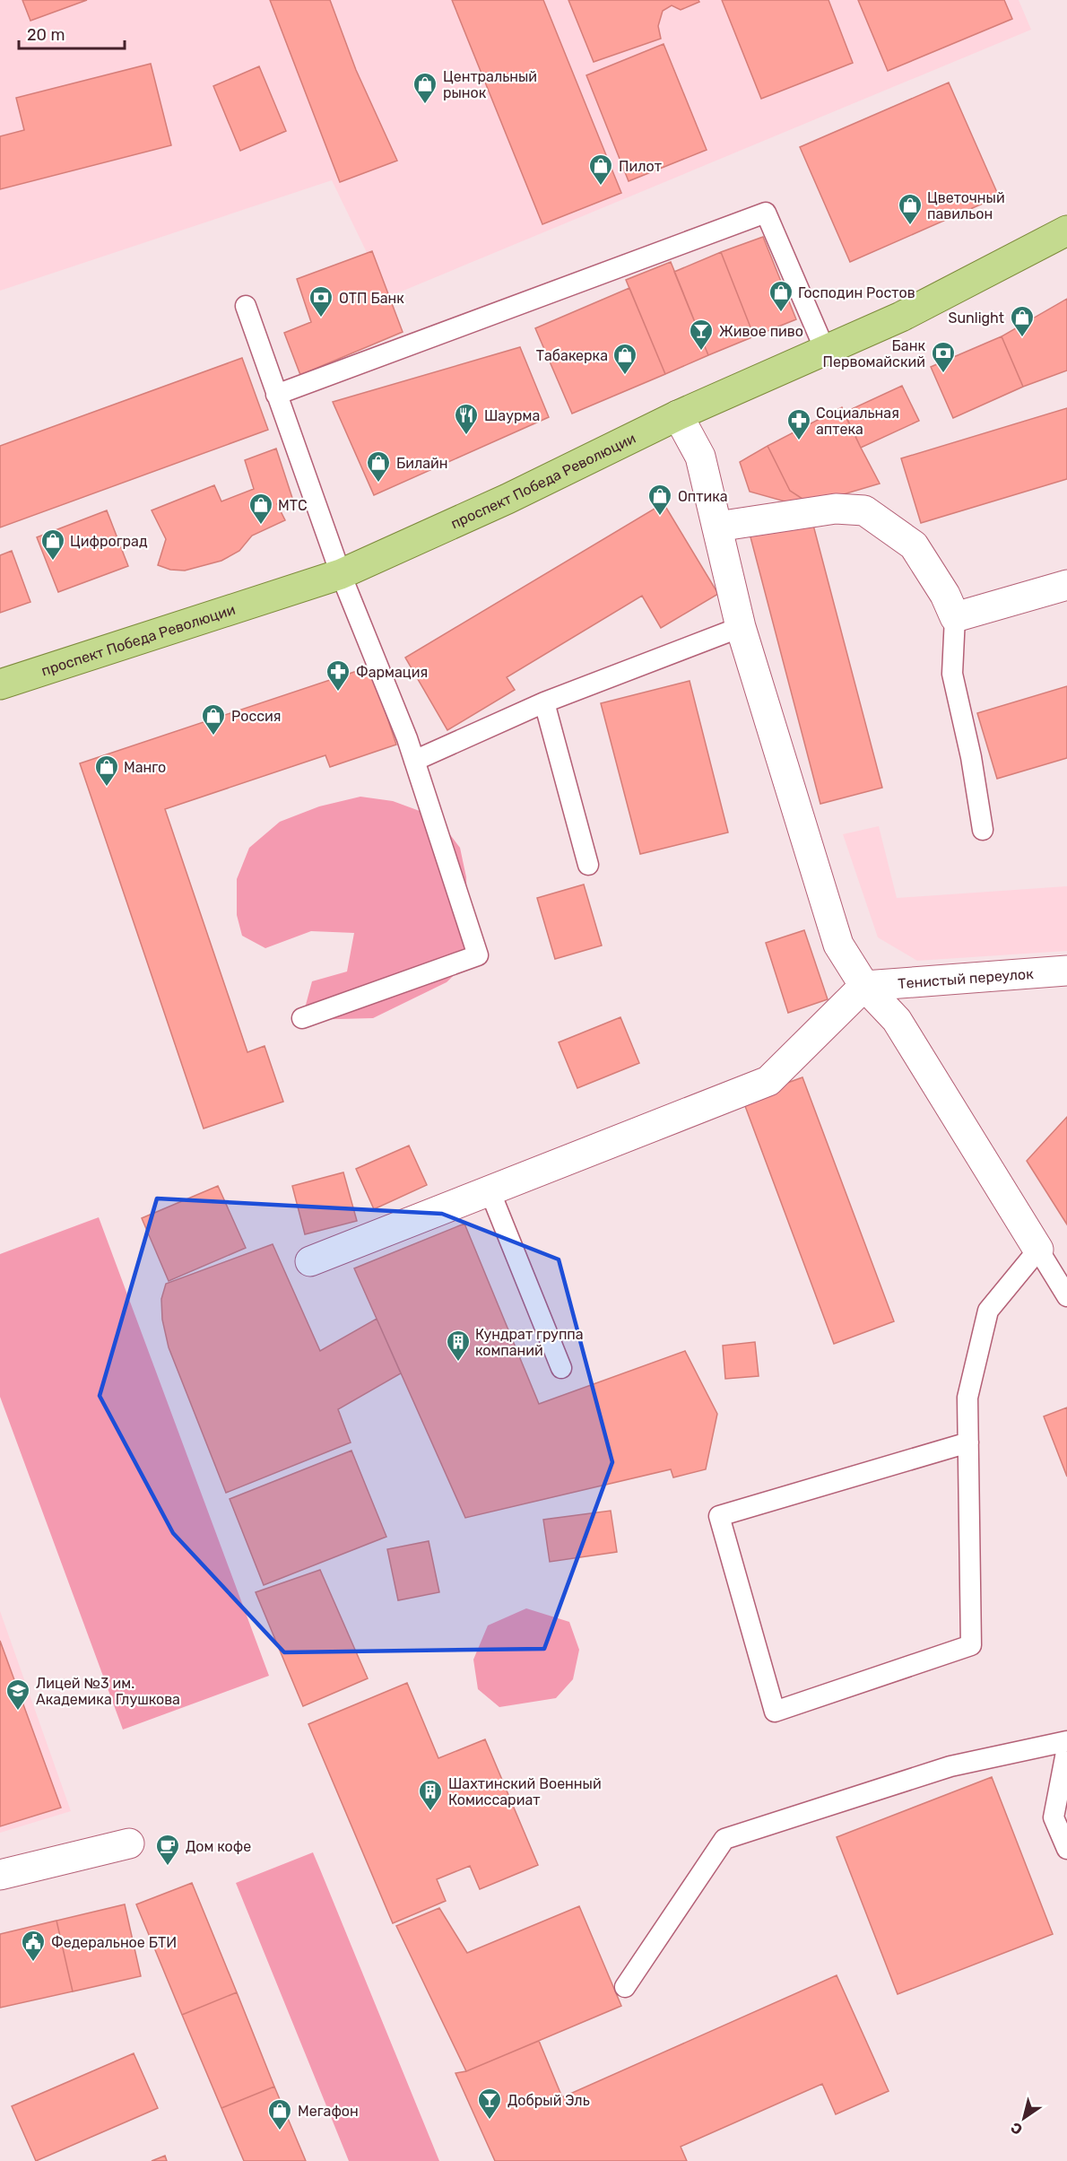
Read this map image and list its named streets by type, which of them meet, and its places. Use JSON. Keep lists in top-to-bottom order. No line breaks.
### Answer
{"streets":{"main road":["проспект Победа Революции"],"street":["Тенистый переулок"]},"places":{"shop":["Центральный рынок","Пилот","Цветочный павильон","Господин Ростов","Sunlight","Табакерка","Билайн","Оптика","МТС","Цифроград","Россия","Манго","Мегафон"],"bank":["ОТП Банк","Банк Первомайский"],"bar":["Живое пиво","Добрый Эль"],"restaurant":["Шаурма"],"pharmacy":["Социальная аптека","Фармация"],"building":["Кундрат группа компаний","Шахтинский Военный Комиссариат"],"school or university":["Лицей №3 им. Академика Глушкова"],"cafe":["Дом кофе"],"public building":["Федеральное БТИ"]},"scale_bar":"20 m","north":"bottom left"}
